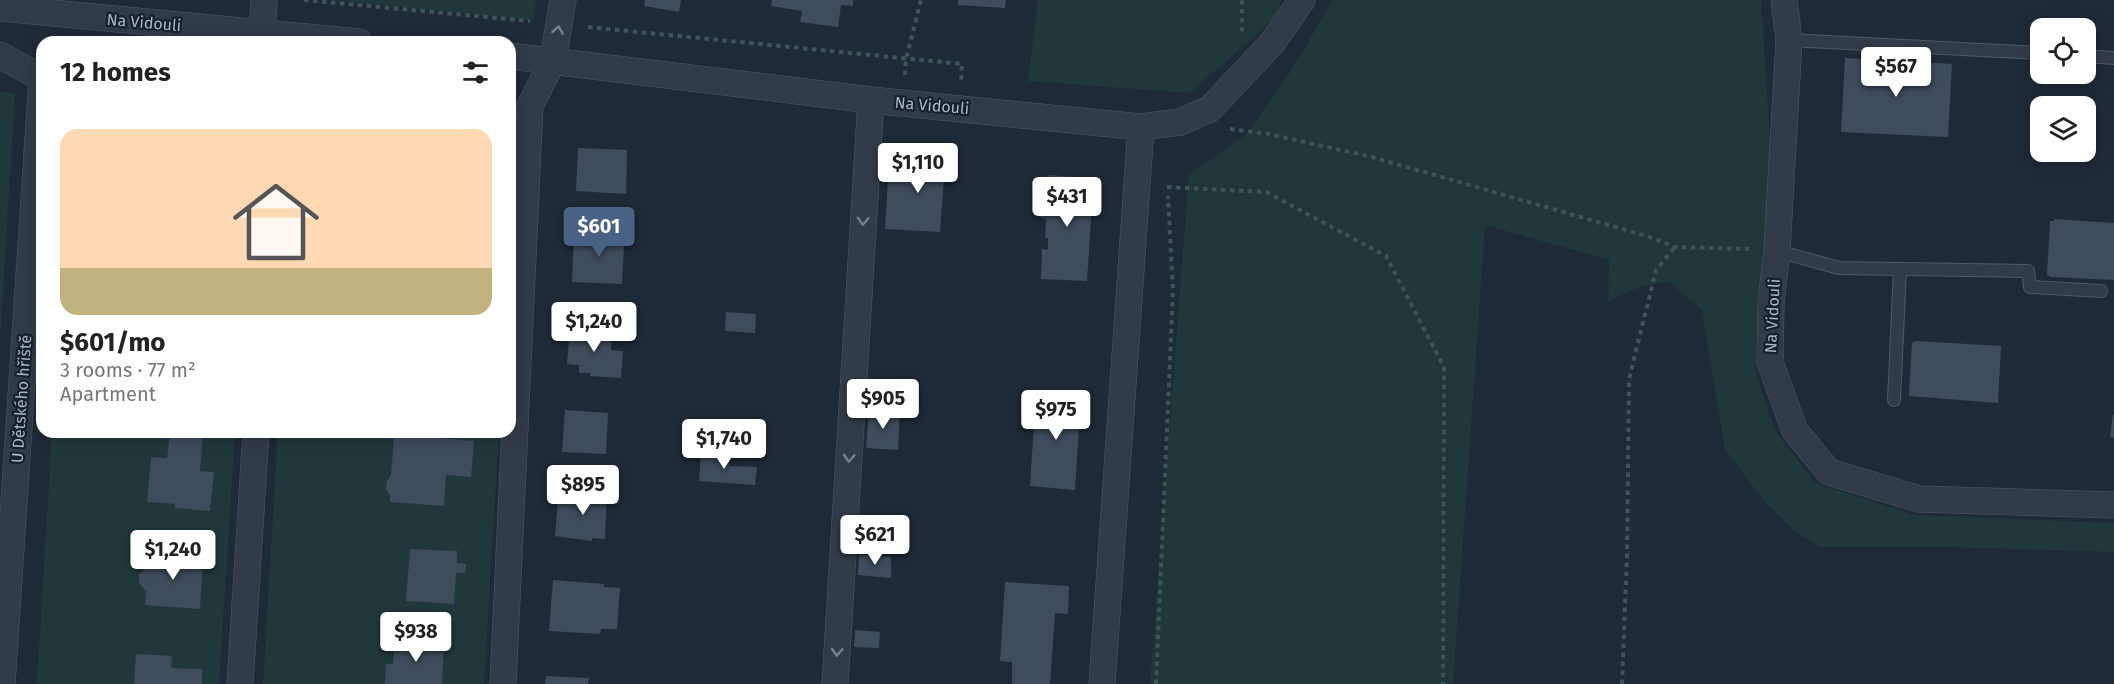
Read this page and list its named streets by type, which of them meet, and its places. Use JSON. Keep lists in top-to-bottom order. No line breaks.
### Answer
{"streets":{"street":["Na Vidouli","U Dětského hřiště"]},"page":{"heading":"12 homes","price":["$567","$1,110","$431","$601","$1,240","$905","$975","$1,740","$895","$621","$1,240","$938"],"list":[{"name":"$601/mo","note":"3 rooms · 77 m² · Apartment"}]}}
